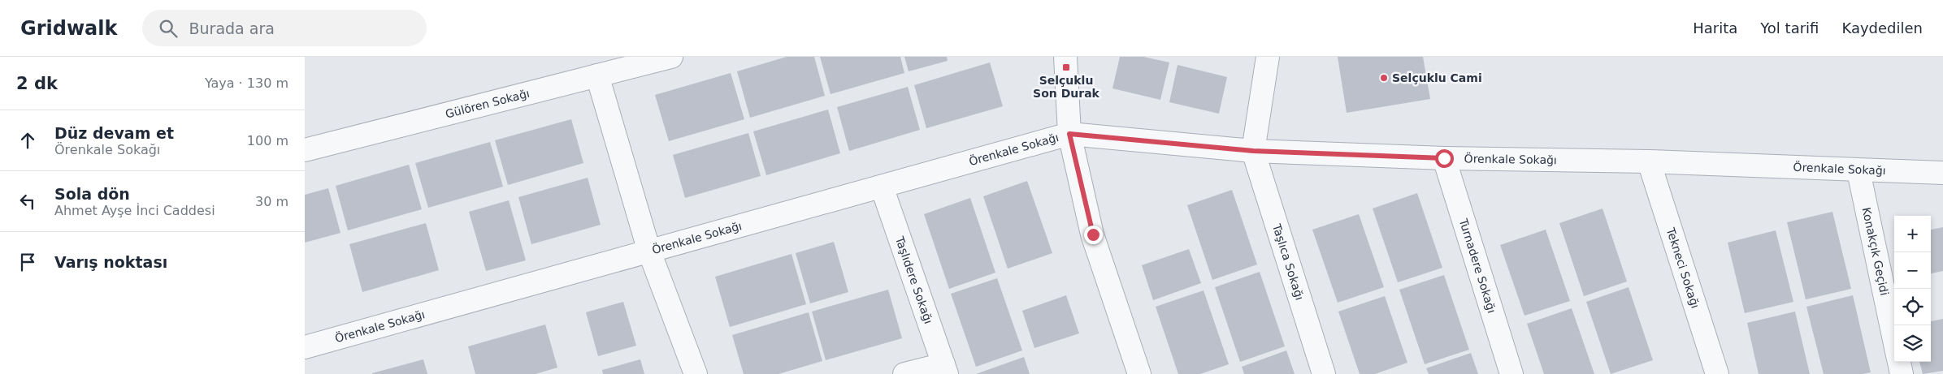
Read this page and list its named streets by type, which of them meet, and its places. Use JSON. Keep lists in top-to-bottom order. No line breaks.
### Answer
{"streets":{"street":["Gülören Sokağı","Örenkale Sokağı","Konakçık Geçidi","Taşlıca Sokağı","Turnadere Sokağı","Tekneci Sokağı","Taşlıdere Sokağı"]},"crossings":[["Örenkale Sokağı","Konakçık Geçidi"],["Örenkale Sokağı","Taşlıca Sokağı"],["Örenkale Sokağı","Turnadere Sokağı"],["Örenkale Sokağı","Tekneci Sokağı"],["Örenkale Sokağı","Taşlıdere Sokağı"]],"places":{"transit":["Selçuklu Son Durak"],"other":["Selçuklu Cami"]},"page":{"header":"Gridwalk","search":"Burada ara","nav":["Harita","Yol tarifi","Kaydedilen"],"heading":["2 dk","Yaya · 130 m"],"list":[["Düz devam et","Örenkale Sokağı","100 m"],["Sola dön","Ahmet Ayşe İnci Caddesi","30 m"],"Varış noktası"],"map_buttons":["+","−"]}}
